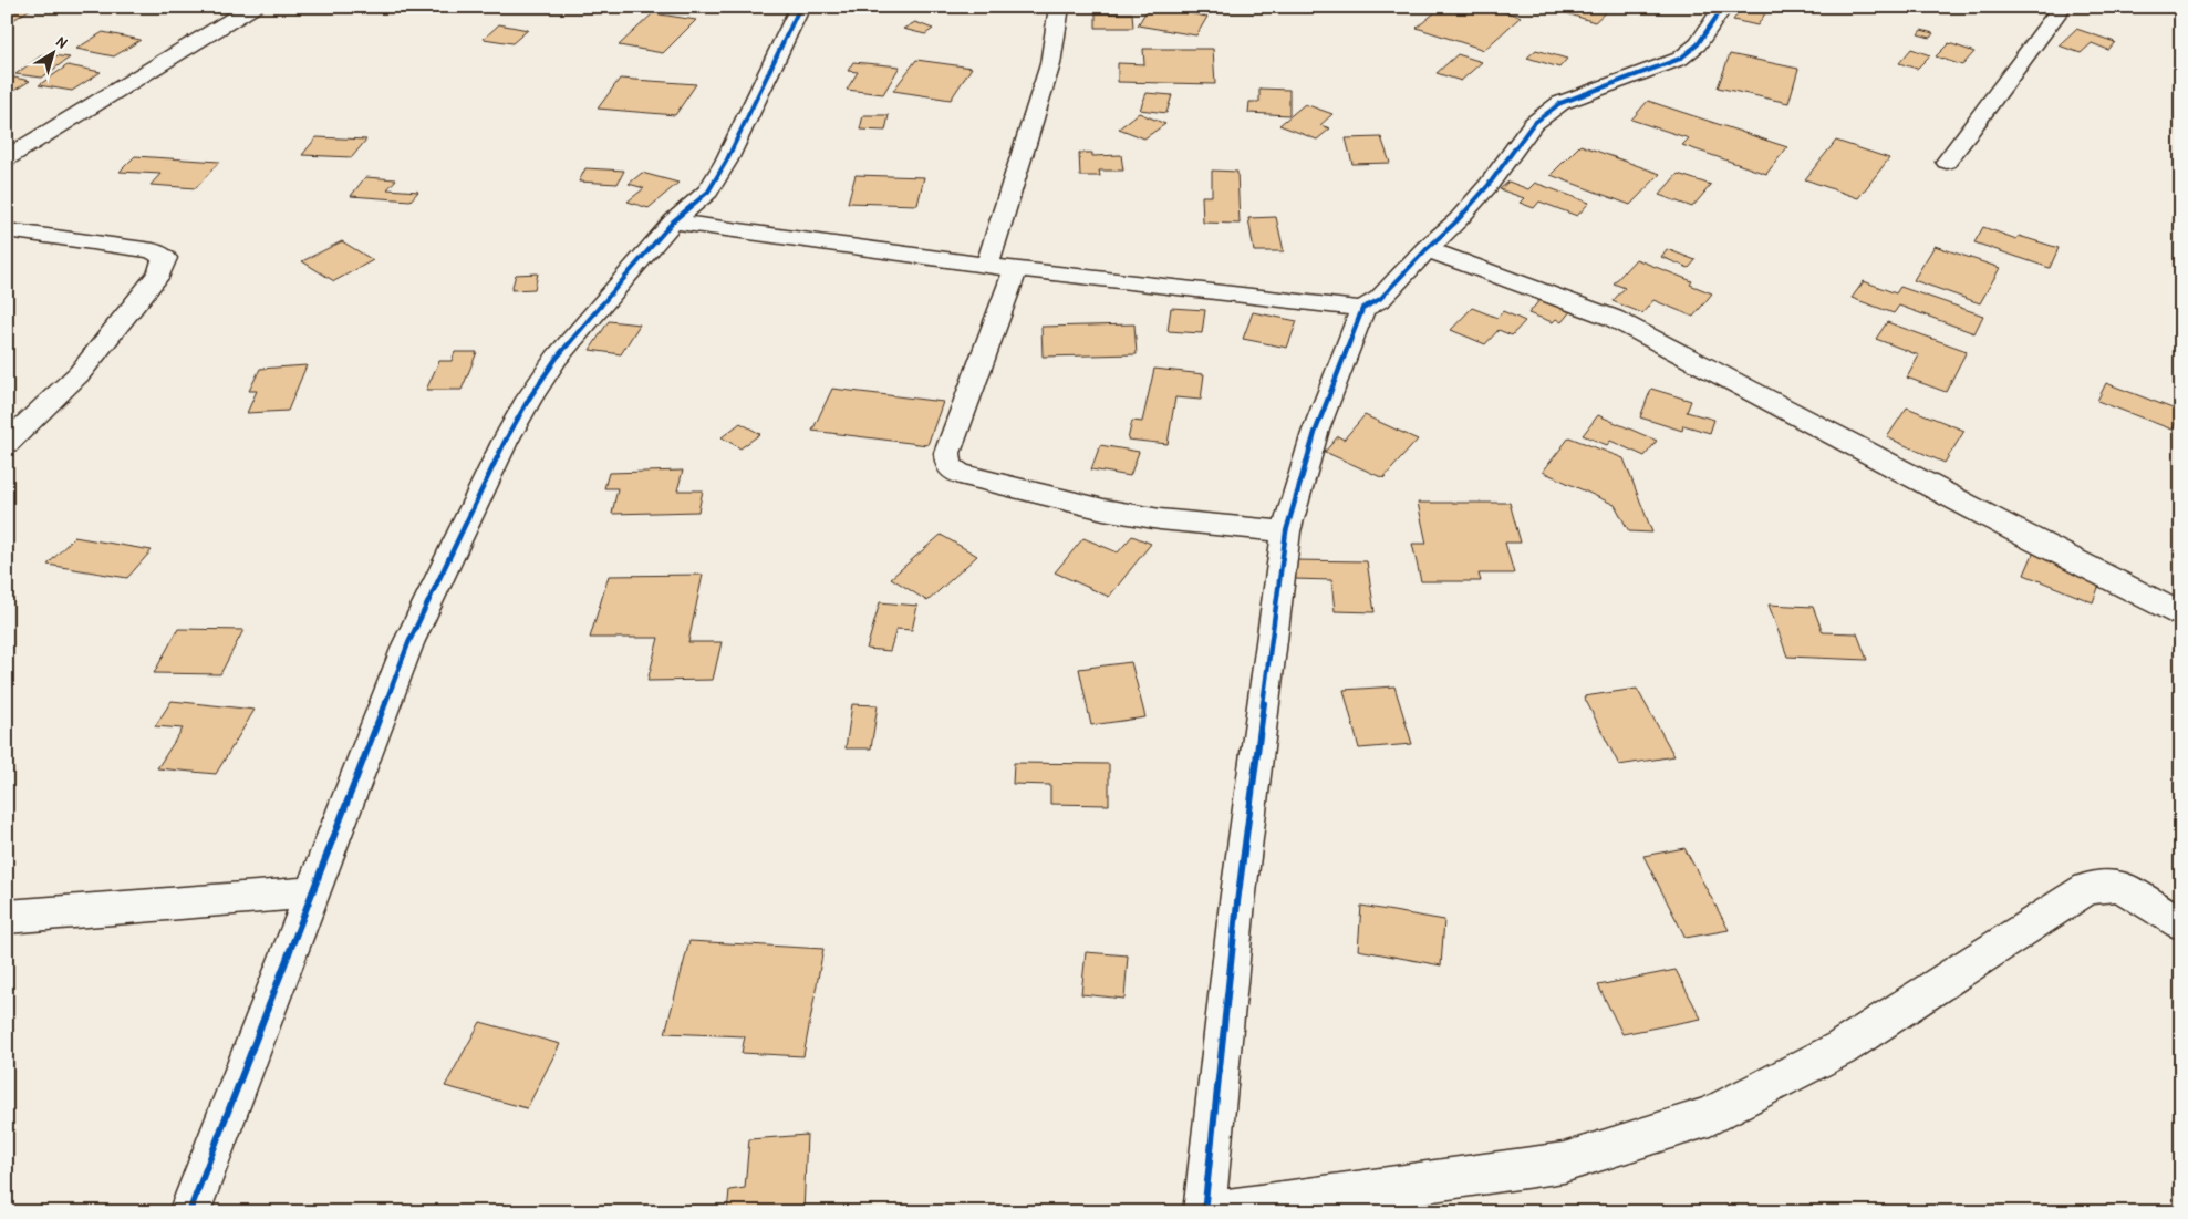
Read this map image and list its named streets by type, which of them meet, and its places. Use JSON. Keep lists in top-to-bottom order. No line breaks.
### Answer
{"north":"top right"}
